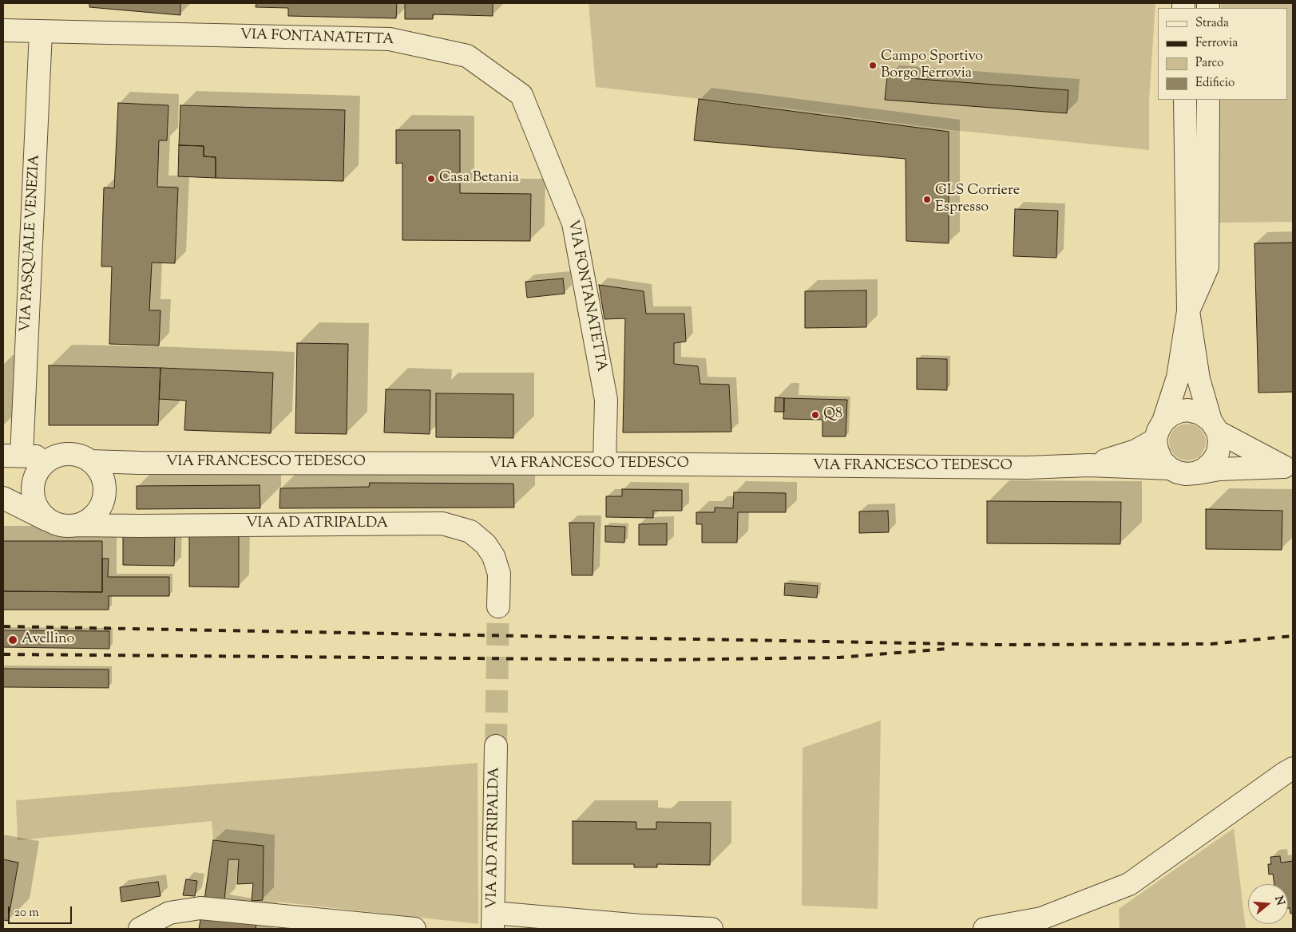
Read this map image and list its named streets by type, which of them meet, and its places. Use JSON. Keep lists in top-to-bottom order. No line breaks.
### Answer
{"streets":{"street":["VIA FONTANATETTA","VIA PASQUALE VENEZIA","VIA FRANCESCO TEDESCO","VIA AD ATRIPALDA"]},"crossings":[["VIA FONTANATETTA","VIA PASQUALE VENEZIA"],["VIA FONTANATETTA","VIA FRANCESCO TEDESCO"],["VIA FRANCESCO TEDESCO","VIA AD ATRIPALDA"]],"places":["Campo Sportivo Borgo Ferrovia","Casa Betania","GLS Corriere Espresso","Q8","Avellino"],"legend":["Strada","Ferrovia","Parco","Edificio"],"scale_bar":"20 m","north":"right"}
